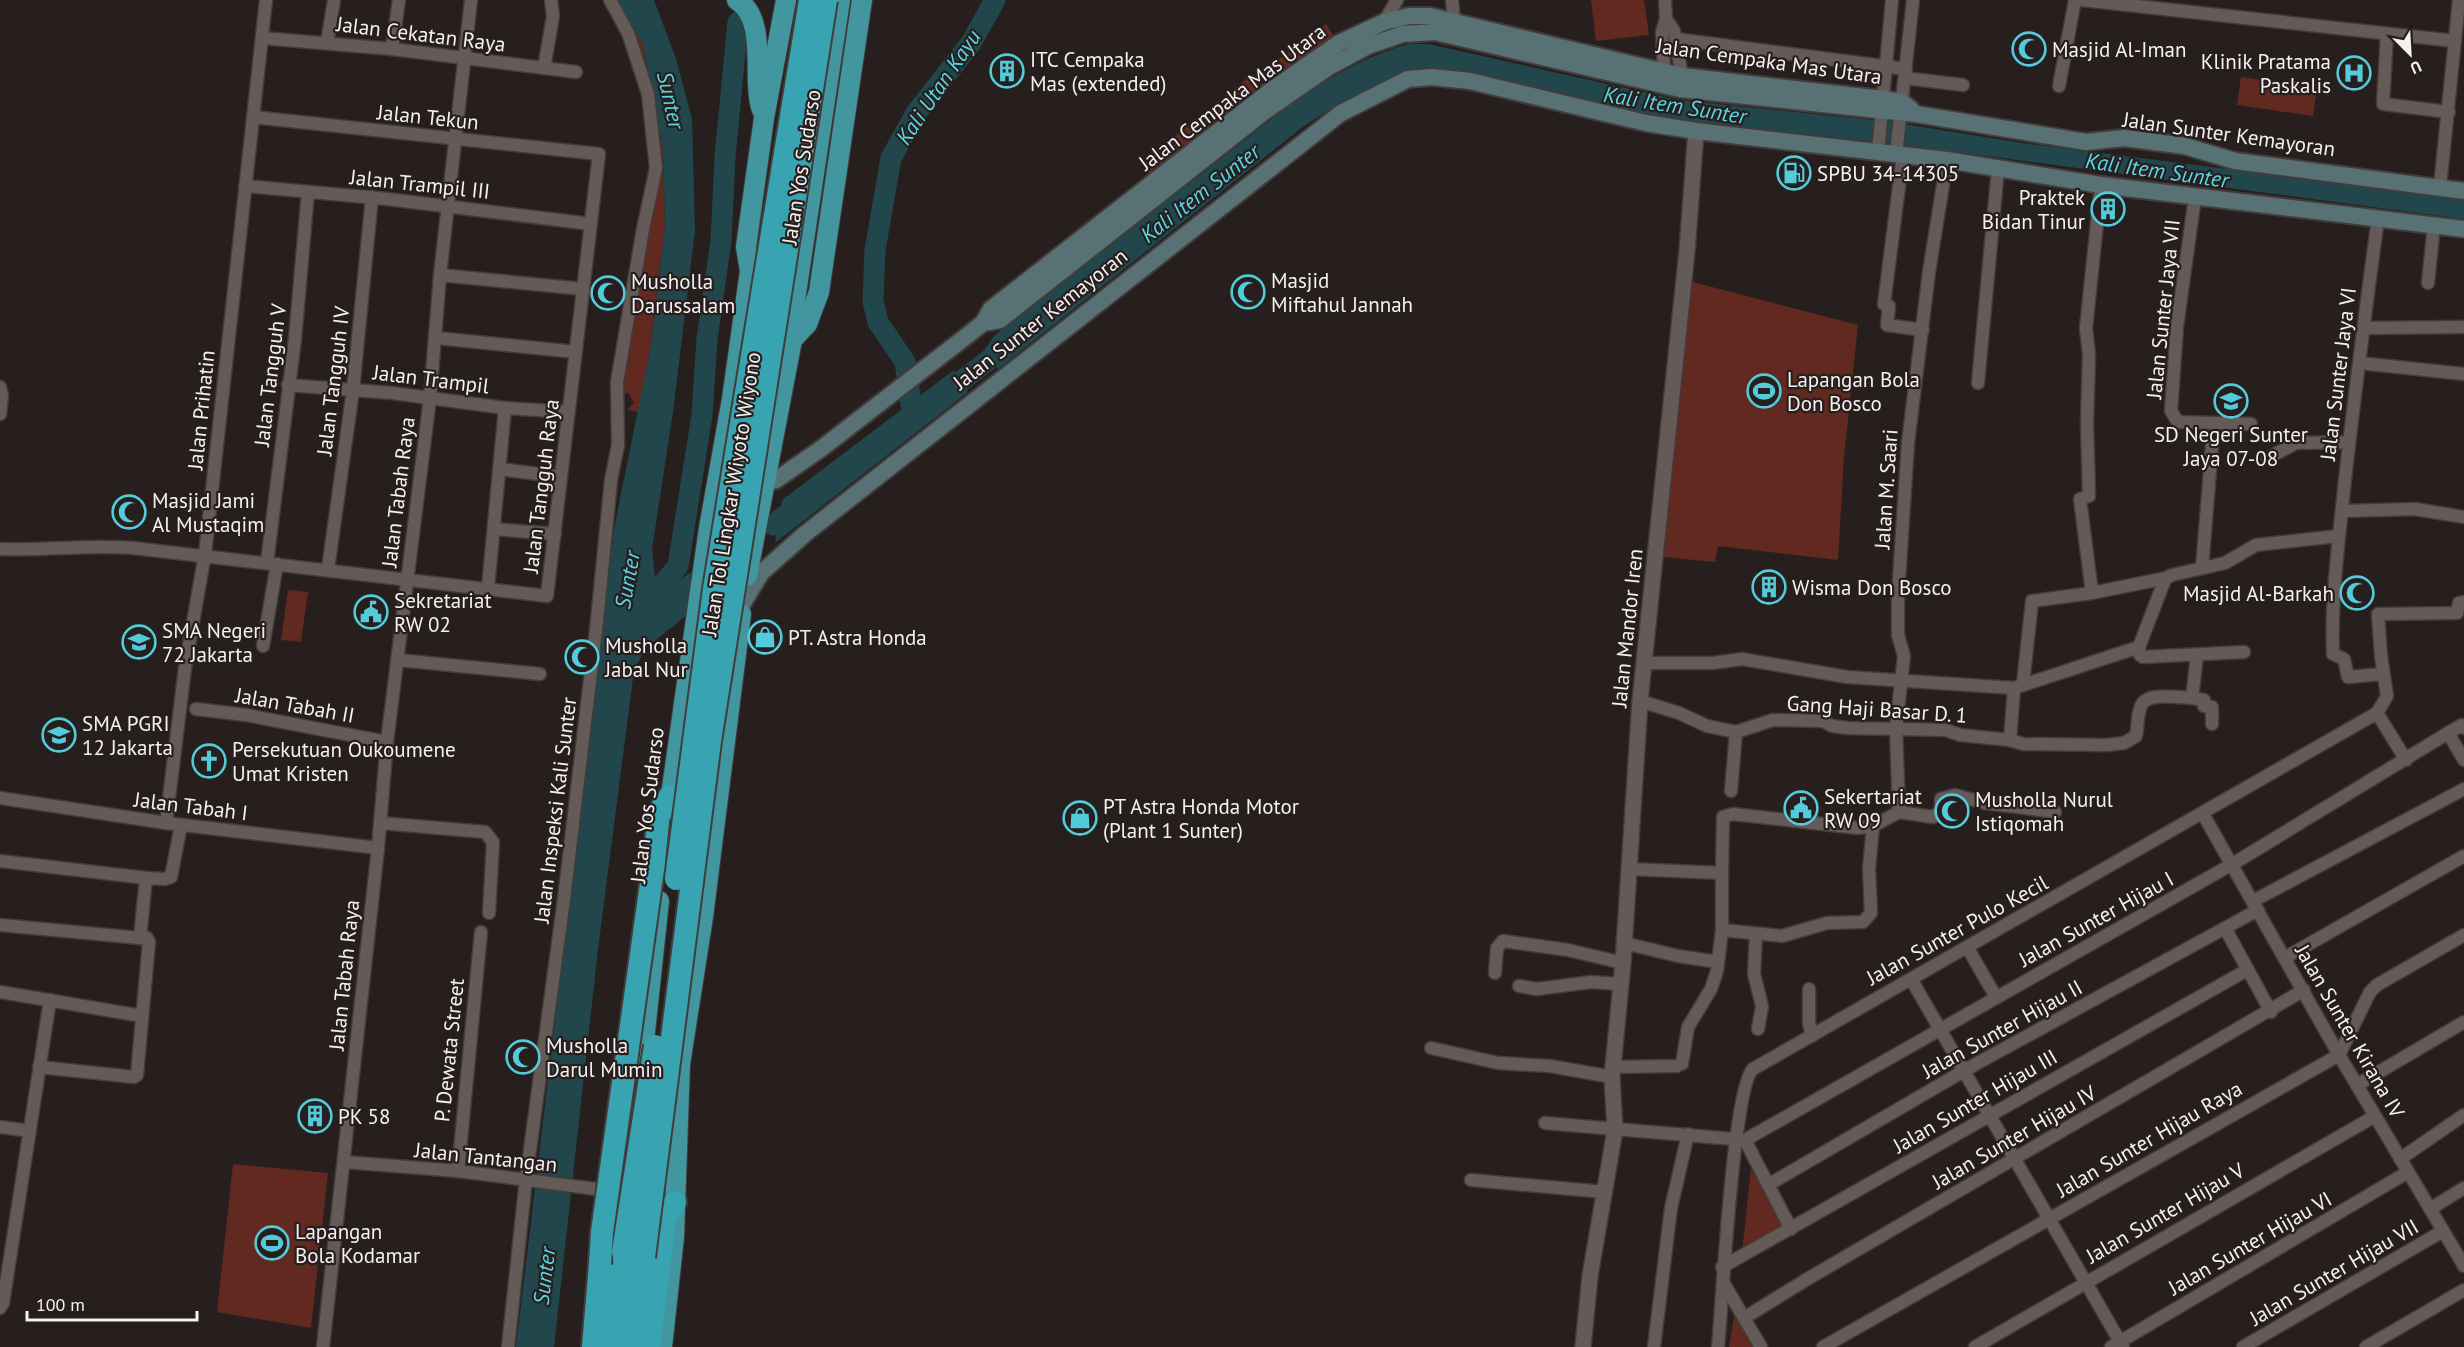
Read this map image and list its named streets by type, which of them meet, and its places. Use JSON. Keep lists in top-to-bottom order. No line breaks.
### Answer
{"streets":{"highway":["Jalan Yos Sudarso","Jalan Tol Lingkar Wiyoto Wiyono"],"main road":["Jalan Cempaka Mas Utara","Jalan Sunter Kemayoran"],"street":["Jalan Cekatan Raya","Jalan Tekun","Jalan Trampil III","Jalan Sunter Jaya VII","Jalan Sunter Jaya VI","Jalan Tangguh V","Jalan Trampil","Jalan Tangguh IV","Jalan Prihatin","Jalan Tangguh Raya","Jalan M. Saari","Jalan Tabah Raya","Jalan Mandor Iren","Jalan Tabah II","Gang Haji Basar D. 1","Jalan Tabah I","Jalan Inspeksi Kali Sunter","Jalan Sunter Hijau I","Jalan Sunter Pulo Kecil","Jalan Sunter Hijau II","Jalan Sunter Kirana IV","P. Dewata Street","Jalan Sunter Hijau III","Jalan Sunter Hijau IV","Jalan Sunter Hijau Raya","Jalan Tantangan","Jalan Sunter Hijau V","Jalan Sunter Hijau VI","Jalan Sunter Hijau VII"]},"crossings":[["Jalan Cekatan Raya","Jalan Prihatin"],["Jalan Cekatan Raya","Jalan Tabah Raya"],["Jalan Cempaka Mas Utara","Jalan Sunter Kemayoran"],["Jalan Cempaka Mas Utara","Jalan Yos Sudarso"],["Jalan Tekun","Jalan Prihatin"],["Jalan Tekun","Jalan Tangguh Raya"],["Jalan Tekun","Jalan Tabah Raya"],["Jalan Sunter Kemayoran","Jalan Yos Sudarso"],["Jalan Sunter Kemayoran","Jalan Sunter Jaya VII"],["Jalan Sunter Kemayoran","Jalan Sunter Jaya VI"],["Jalan Sunter Kemayoran","Jalan M. Saari"],["Jalan Sunter Kemayoran","Jalan Mandor Iren"],["Jalan Yos Sudarso","Jalan Tantangan"],["Jalan Trampil III","Jalan Tangguh V"],["Jalan Trampil III","Jalan Tangguh IV"],["Jalan Trampil III","Jalan Prihatin"],["Jalan Trampil III","Jalan Tangguh Raya"],["Jalan Trampil III","Jalan Tabah Raya"],["Jalan Tangguh V","Jalan Trampil"],["Jalan Tangguh V","Jalan Tangguh Raya"],["Jalan Trampil","Jalan Tangguh IV"],["Jalan Trampil","Jalan Tangguh Raya"],["Jalan Trampil","Jalan Tabah Raya"],["Jalan Tangguh IV","Jalan Tangguh Raya"],["Jalan Prihatin","Jalan Tangguh Raya"],["Jalan Prihatin","Jalan Tabah I"],["Jalan Tangguh Raya","Jalan Tabah Raya"],["Jalan M. Saari","Gang Haji Basar D. 1"],["Jalan Tabah Raya","Jalan Tabah II"],["Jalan Tabah Raya","Jalan Tabah I"],["Jalan Tabah Raya","Jalan Tantangan"],["Jalan Mandor Iren","Gang Haji Basar D. 1"],["Jalan Inspeksi Kali Sunter","Jalan Tantangan"],["Jalan Sunter Hijau I","Jalan Sunter Pulo Kecil"],["Jalan Sunter Hijau I","Jalan Sunter Kirana IV"],["Jalan Sunter Pulo Kecil","Jalan Sunter Kirana IV"],["Jalan Sunter Pulo Kecil","Jalan Sunter Hijau III"],["Jalan Sunter Hijau II","Jalan Sunter Kirana IV"],["Jalan Sunter Kirana IV","Jalan Sunter Hijau IV"],["Jalan Sunter Kirana IV","Jalan Sunter Hijau Raya"],["Jalan Sunter Kirana IV","Jalan Sunter Hijau V"],["Jalan Sunter Kirana IV","Jalan Sunter Hijau VI"],["Jalan Sunter Kirana IV","Jalan Sunter Hijau VII"],["P. Dewata Street","Jalan Tantangan"]],"water":["Kali Utan Kayu","Sunter","Kali Item Sunter"],"places":{"mosque":["Masjid Al-Iman","Masjid Miftahul Jannah","Musholla Darussalam","Masjid Jami Al Mustaqim","Masjid Al-Barkah","Musholla Jabal Nur","Musholla Nurul Istiqomah","Musholla Darul Mumin"],"building":["ITC Cempaka Mas (extended)","Praktek Bidan Tinur","Wisma Don Bosco","PK 58"],"hospital":["Klinik Pratama Paskalis"],"fuel station":["SPBU 34-14305"],"sports":["Lapangan Bola Don Bosco","Lapangan Bola Kodamar"],"school or university":["SD Negeri Sunter Jaya 07-08","SMA Negeri 72 Jakarta","SMA PGRI 12 Jakarta"],"public building":["Sekretariat RW 02","Sekertariat RW 09"],"shop":["PT. Astra Honda","PT Astra Honda Motor (Plant 1 Sunter)"],"church":["Persekutuan Oukoumene Umat Kristen"]},"scale_bar":"100 m","north":"bottom right"}
